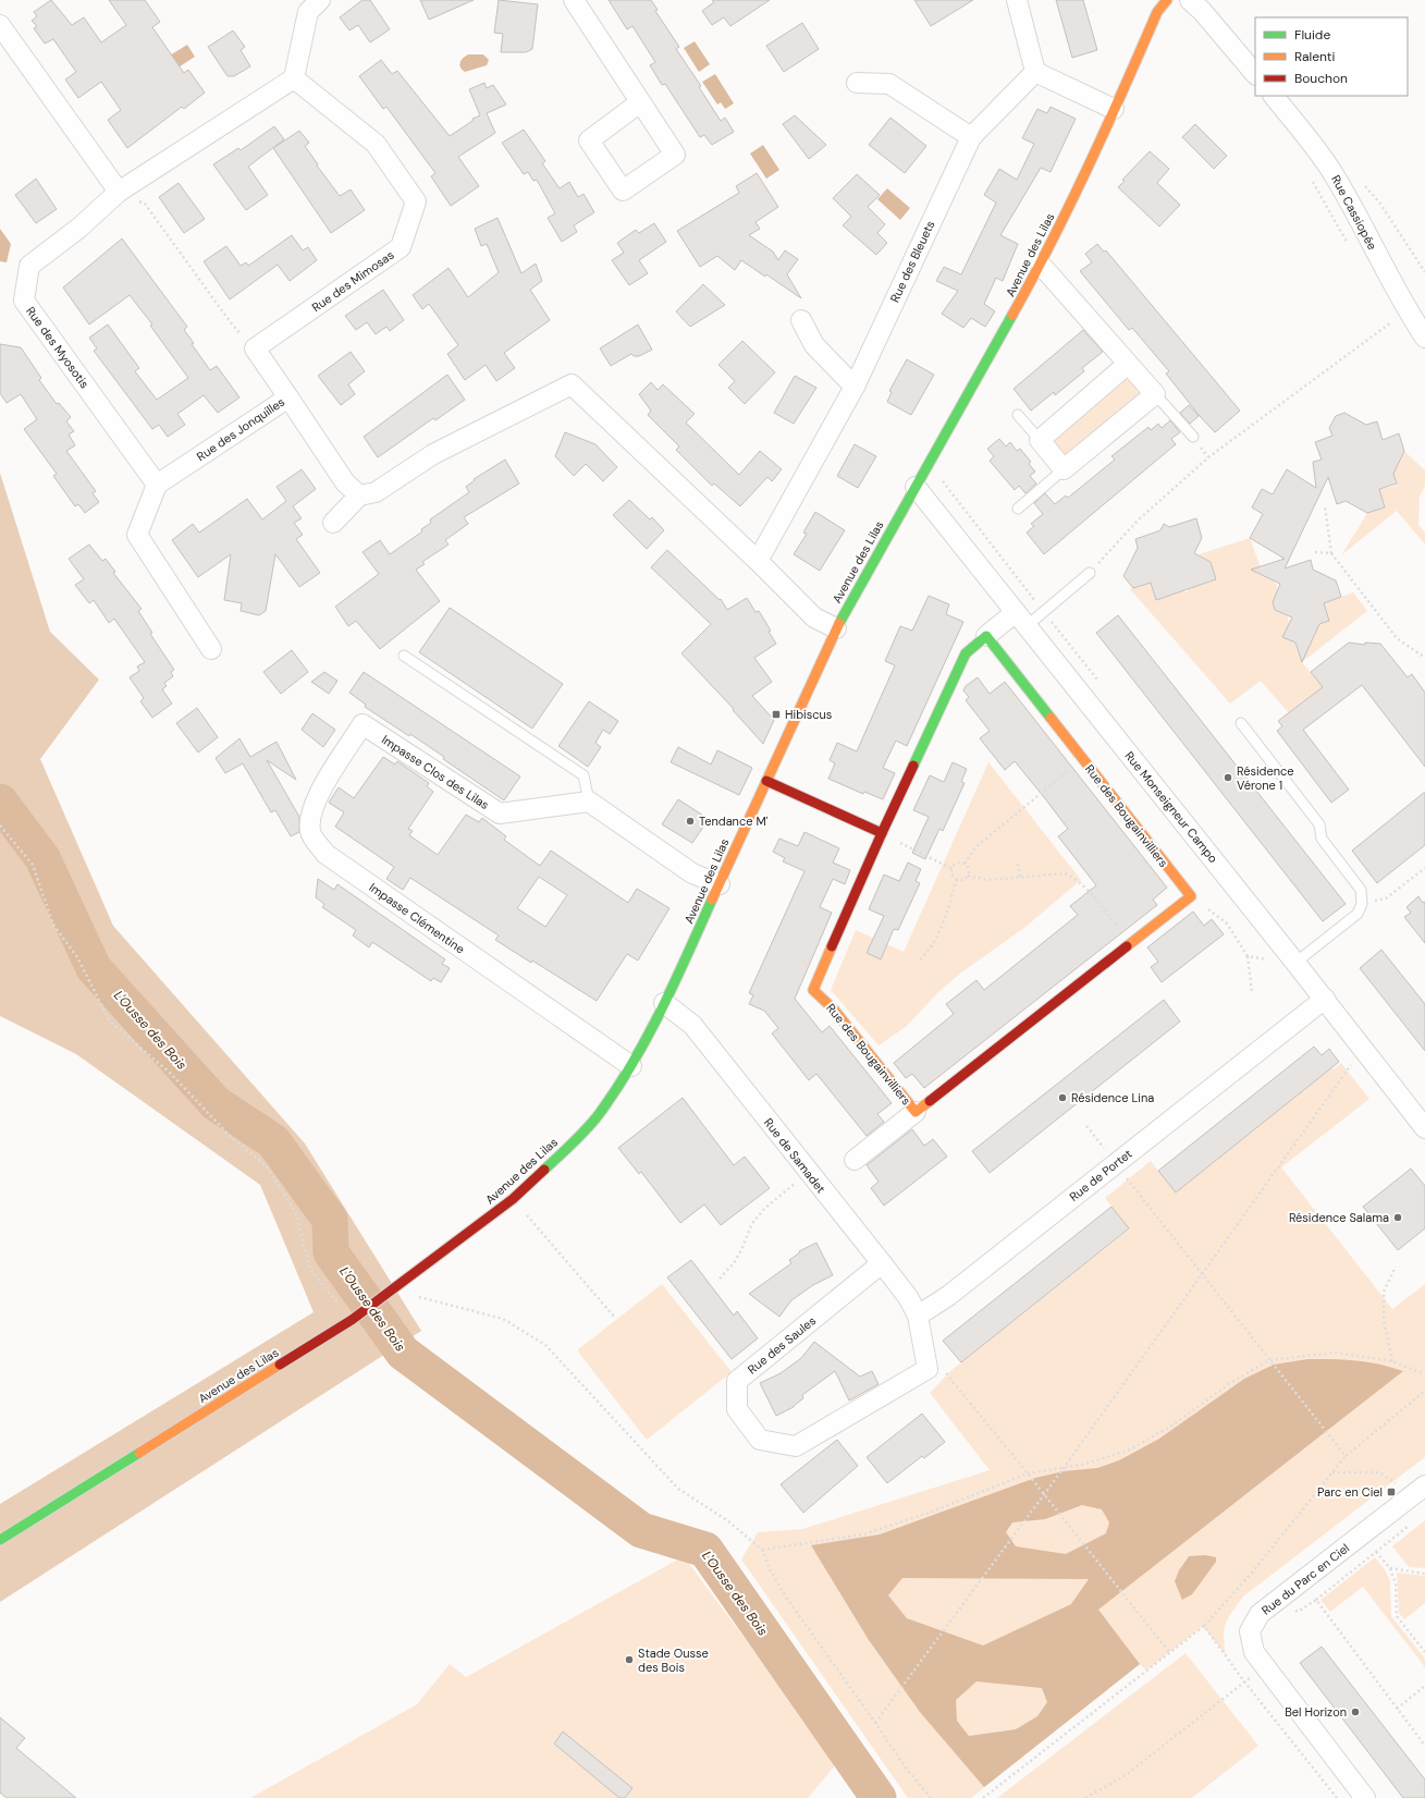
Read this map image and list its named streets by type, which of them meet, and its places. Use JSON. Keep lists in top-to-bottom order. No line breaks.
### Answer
{"streets":{"street":["Rue Cassiopée","Avenue des Lilas","Rue des Bleuets","Rue des Mimosas","Rue des Myosotis","Rue des Jonquilles","Impasse Clos des Lilas","Rue Monseigneur Campo","Rue des Bougainvilliers","Impasse Clémentine","Rue de Samadet","Rue de Portet","Rue des Saules","Rue du Parc en Ciel"]},"crossings":[["Avenue des Lilas","Rue Monseigneur Campo"],["Avenue des Lilas","Impasse Clémentine"],["Avenue des Lilas","Rue de Samadet"],["Rue des Myosotis","Rue des Jonquilles"],["Impasse Clos des Lilas","Impasse Clémentine"],["Rue Monseigneur Campo","Rue de Portet"],["Rue de Samadet","Rue de Portet"],["Rue de Samadet","Rue des Saules"]],"water":["L'Ousse des Bois"],"places":{"transit":["Hibiscus","Parc en Ciel"],"other":["Résidence Vérone 1","Tendance M'","Résidence Lina","Résidence Salama","Stade Ousse des Bois","Bel Horizon"]},"legend":["Fluide","Ralenti","Bouchon"]}
